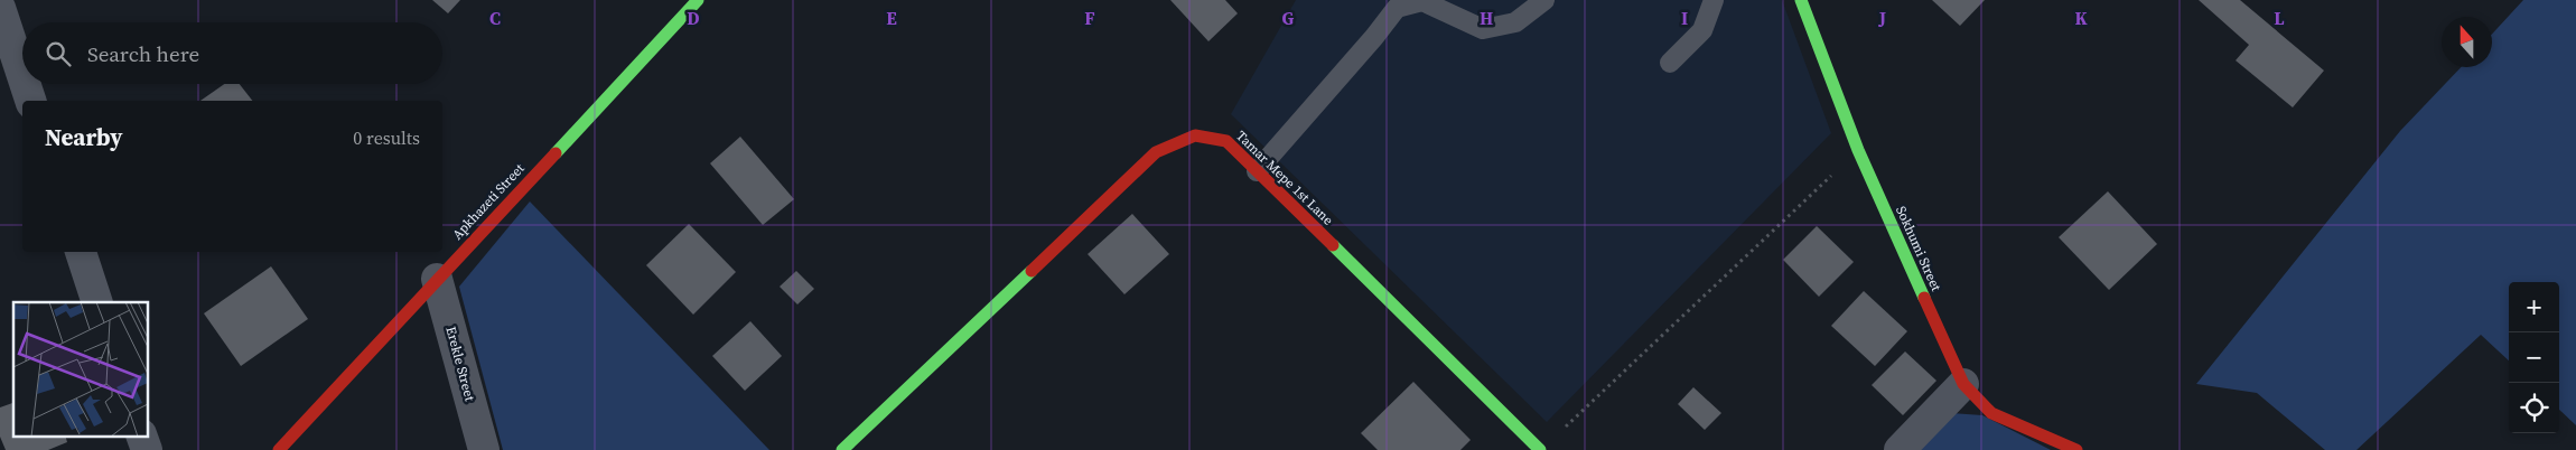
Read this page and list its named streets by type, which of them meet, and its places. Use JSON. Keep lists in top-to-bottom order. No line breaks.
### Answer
{"streets":{"street":["Tamar Mepe 1st Lane","Apkhazeti Street","Sokhumi Street","Erekle Street"]},"crossings":[["Apkhazeti Street","Erekle Street"]],"north":"top","page":{"search":"Search here","heading":["Nearby","0 results"],"map_buttons":["+","−"]},"grid":{"columns":["C","D","E","F","G","H","I","J","K","L"]}}
